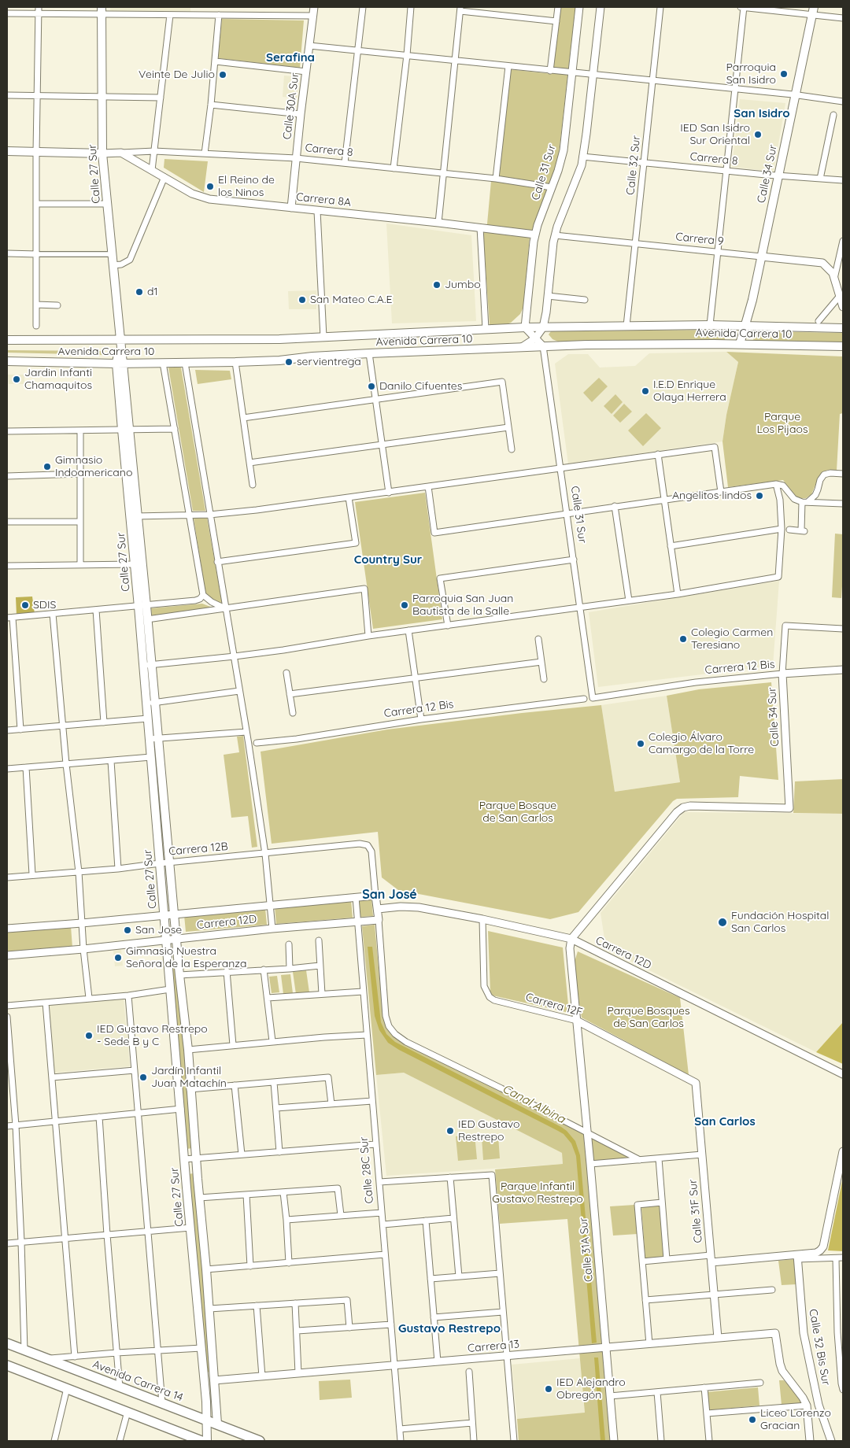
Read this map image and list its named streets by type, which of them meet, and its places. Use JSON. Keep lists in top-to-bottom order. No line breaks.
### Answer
{"streets":{"main road":["Calle 27 Sur","Calle 34 Sur","Avenida Carrera 10","Avenida Carrera 14"],"street":["Calle 30A Sur","Carrera 8","Calle 32 Sur","Calle 31 Sur","Carrera 8A","Carrera 9","Carrera 12 Bis","Carrera 12B","Carrera 12D","Carrera 12F","Calle 28C Sur","Calle 31F Sur","Calle 31A Sur","Carrera 13","Calle 32 Bis Sur"]},"crossings":[["Calle 30A Sur","Carrera 8"],["Calle 30A Sur","Carrera 8A"],["Carrera 8","Calle 32 Sur"],["Carrera 8","Calle 31 Sur"],["Carrera 8","Calle 27 Sur"],["Carrera 8","Calle 34 Sur"],["Carrera 8","Carrera 8A"],["Calle 32 Sur","Carrera 9"],["Calle 32 Sur","Avenida Carrera 10"],["Calle 31 Sur","Carrera 8A"],["Calle 31 Sur","Avenida Carrera 10"],["Calle 31 Sur","Carrera 12 Bis"],["Calle 27 Sur","Avenida Carrera 10"],["Calle 27 Sur","Carrera 12B"],["Calle 27 Sur","Carrera 12D"],["Calle 27 Sur","Carrera 13"],["Calle 27 Sur","Avenida Carrera 14"],["Calle 34 Sur","Carrera 9"],["Calle 34 Sur","Avenida Carrera 10"],["Calle 34 Sur","Carrera 12 Bis"],["Calle 34 Sur","Carrera 12D"],["Calle 34 Sur","Calle 31A Sur"],["Carrera 12B","Carrera 12D"],["Carrera 12D","Carrera 12F"],["Carrera 12D","Calle 28C Sur"],["Carrera 12D","Calle 31A Sur"],["Carrera 12F","Calle 31F Sur"],["Carrera 12F","Calle 31A Sur"],["Calle 28C Sur","Carrera 13"],["Calle 31F Sur","Carrera 13"],["Calle 31A Sur","Carrera 13"]],"districts":["Serafina","San Isidro","Country Sur","San José","San Carlos","Gustavo Restrepo"],"water":["Canal Albina"],"parks":["Parque Los Pijaos","Parque Bosque de San Carlos","Parque Bosques de San Carlos","Parque Infantil Gustavo Restrepo"],"places":["Parroquia San Isidro","Veinte De Julio","IED San Isidro Sur Oriental","El Reino de los Ninos","Jumbo","d1","San Mateo C.A.E","servientrega","Jardin Infanti Chamaquitos","Danilo Cifuentes","I.E.D Enrique Olaya Herrera","Gimnasio Indoamericano","Angelitos lindos","SDIS","Parroquia San Juan Bautista de la Salle","Colegio Carmen Teresiano","Colegio Álvaro Camargo de la Torre","Fundación Hospital San Carlos","San Jose","Gimnasio Nuestra Señora de la Esperanza","IED Gustavo Restrepo - Sede B y C","Jardín Infantil Juan Matachín","IED Gustavo Restrepo","IED Alejandro Obregón","Liceo Lorenzo Gracian"]}
